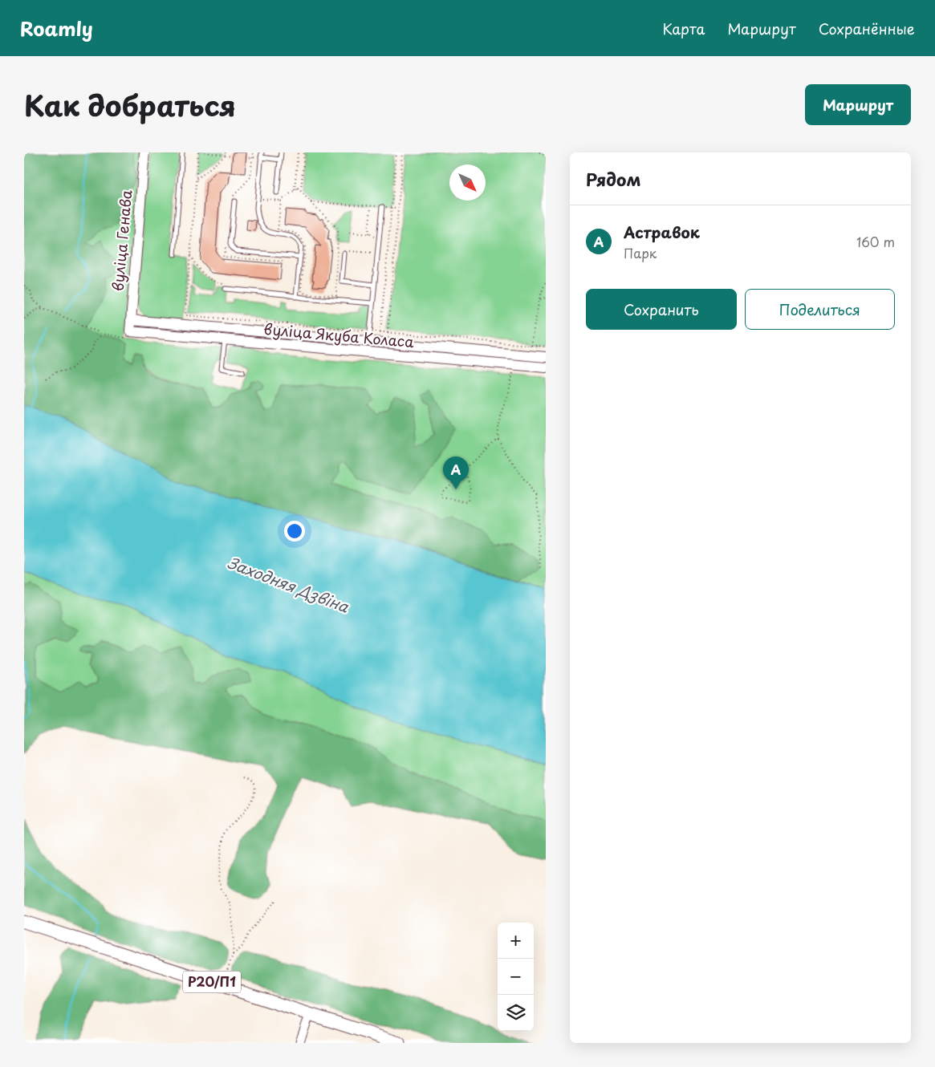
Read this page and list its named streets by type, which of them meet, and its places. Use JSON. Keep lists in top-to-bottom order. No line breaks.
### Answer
{"streets":{"main road":["Р20/П1"],"street":["вуліца Генава","вуліца Якуба Коласа"]},"crossings":[["вуліца Генава","вуліца Якуба Коласа"]],"water":["Заходняя Дзвіна"],"north":"bottom right","page":{"header":"Roamly","nav":["Карта","Маршрут","Сохранённые"],"title":"Как добраться","buttons":["Маршрут",["Сохранить","Поделиться"]],"heading":"Рядом","list":[{"mark":"A","name":"Астравок","note":"Парк","value":"160 m"}],"pins":"A","map_buttons":["+","−"]}}
